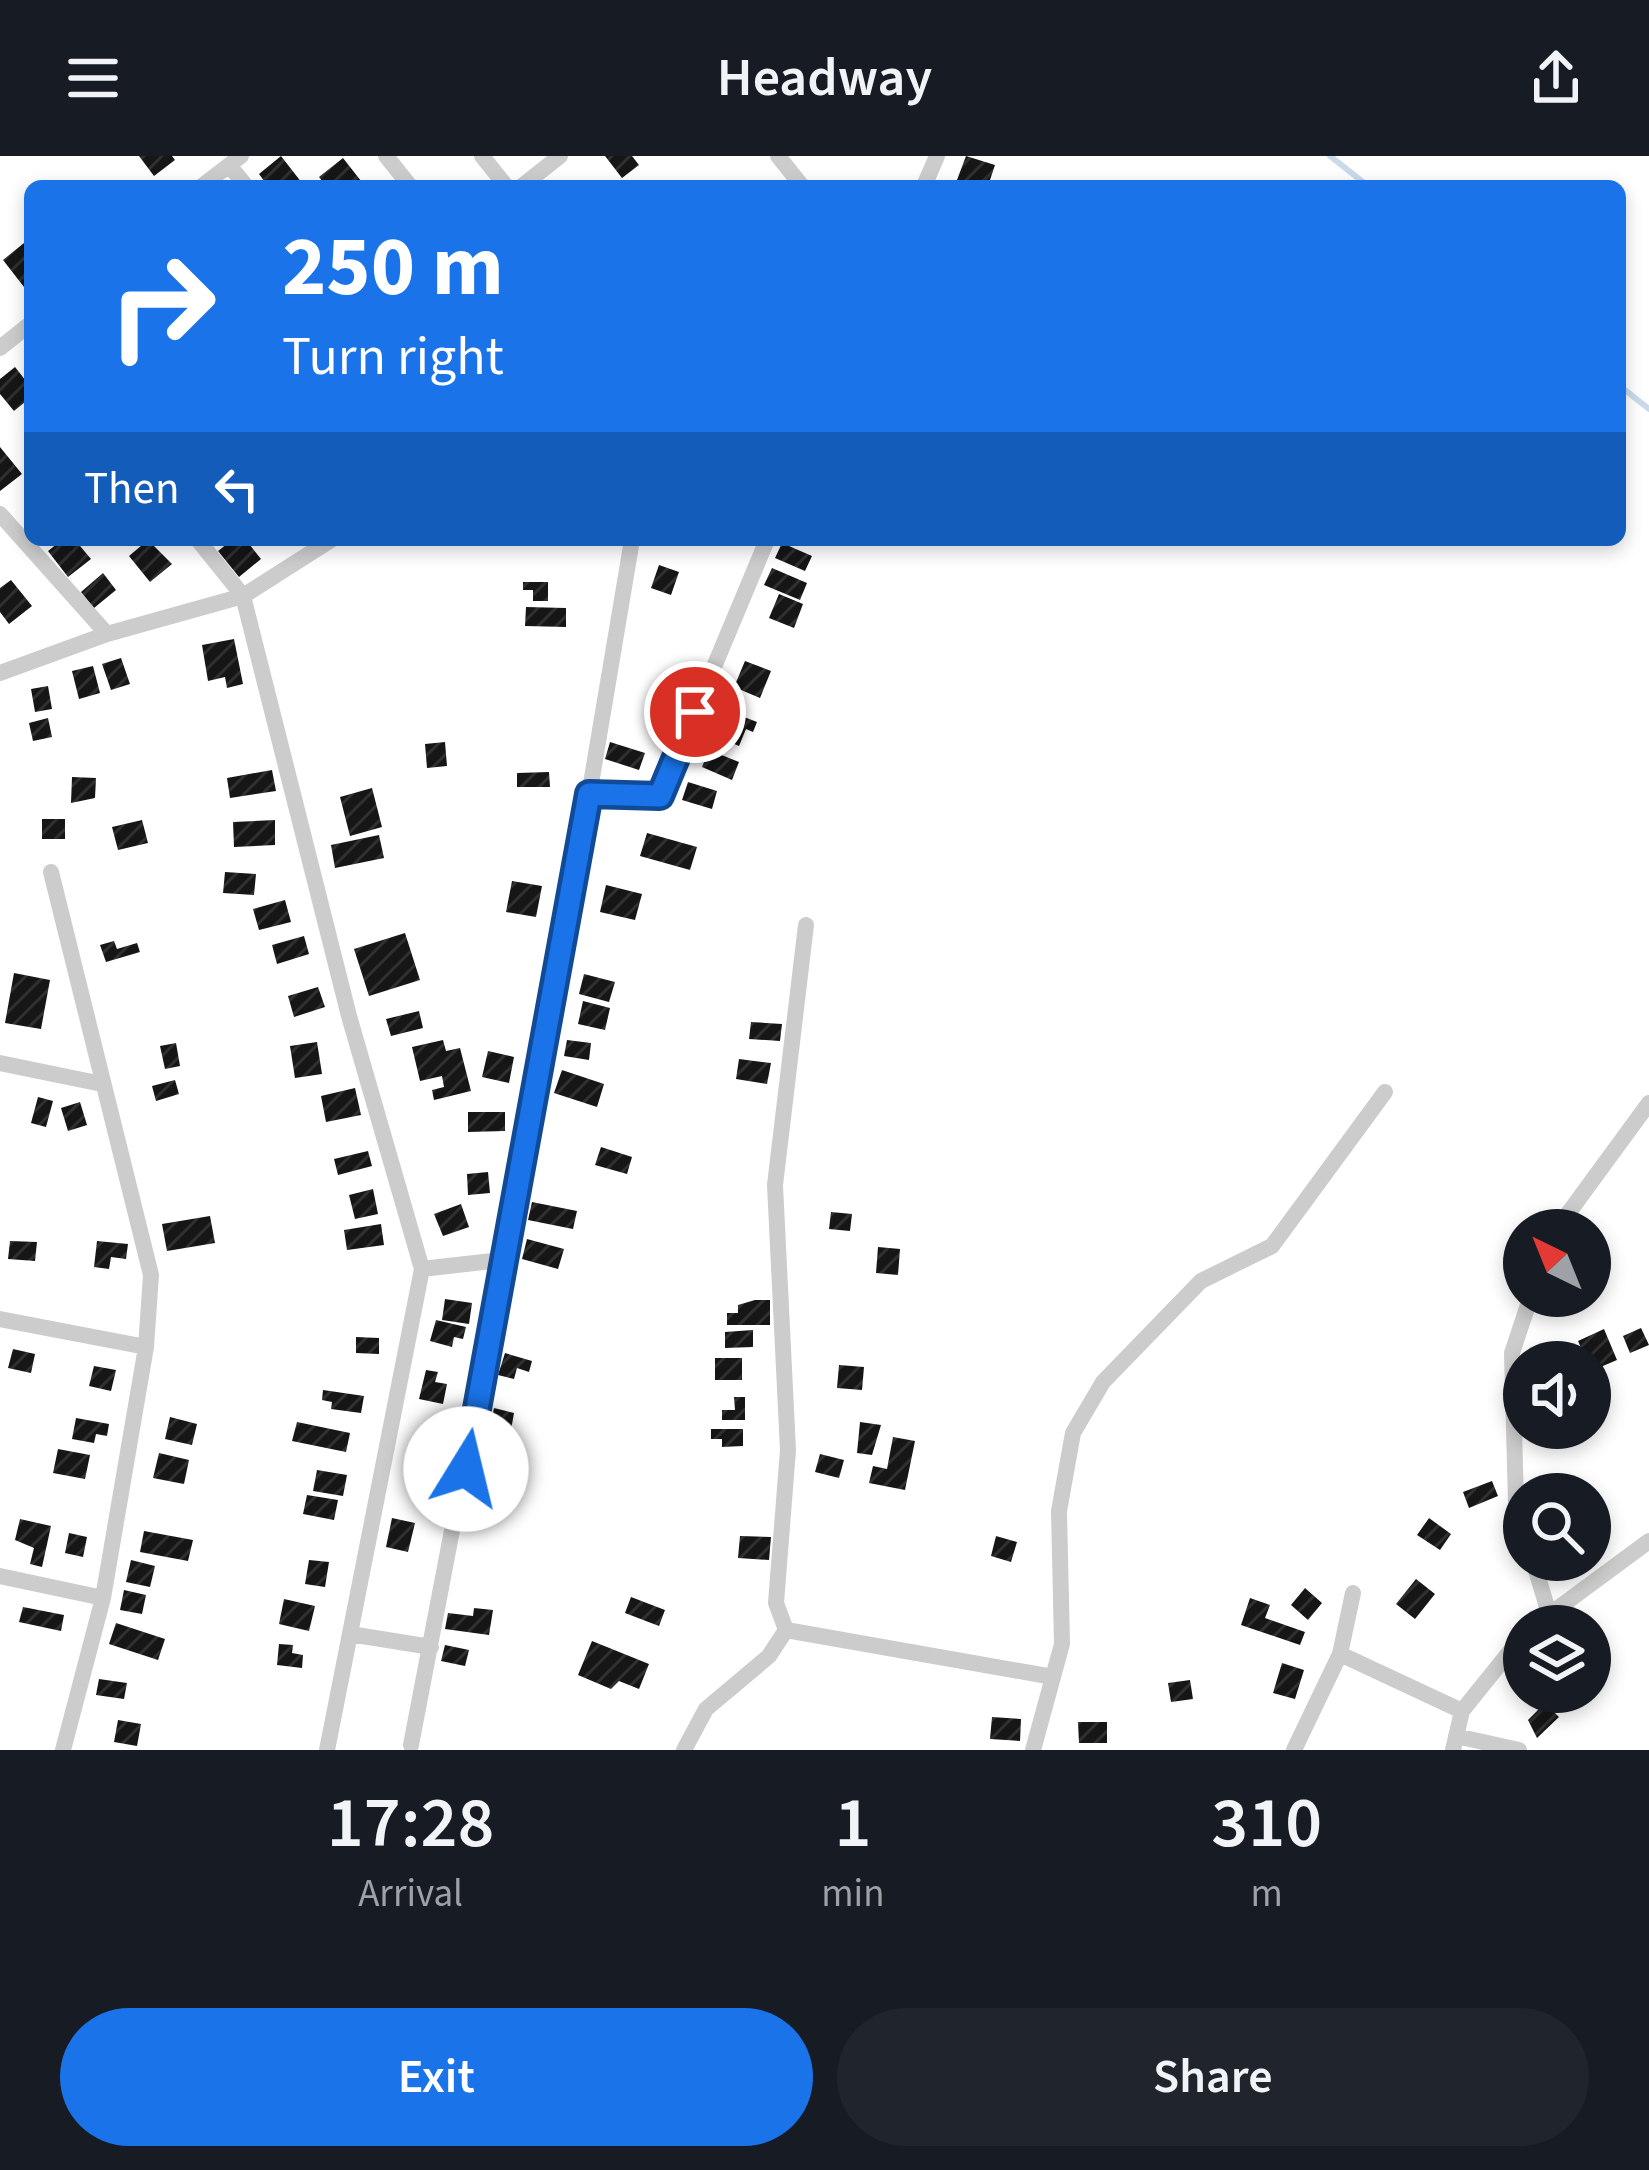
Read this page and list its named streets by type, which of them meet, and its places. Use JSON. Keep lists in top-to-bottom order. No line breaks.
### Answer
{"north":"top left","page":{"header":"Headway","turn":["250 m","Turn right"],"then":"Then","eta":["17:28","Arrival","1","min","310","m"],"buttons":["Exit","Share"]}}
